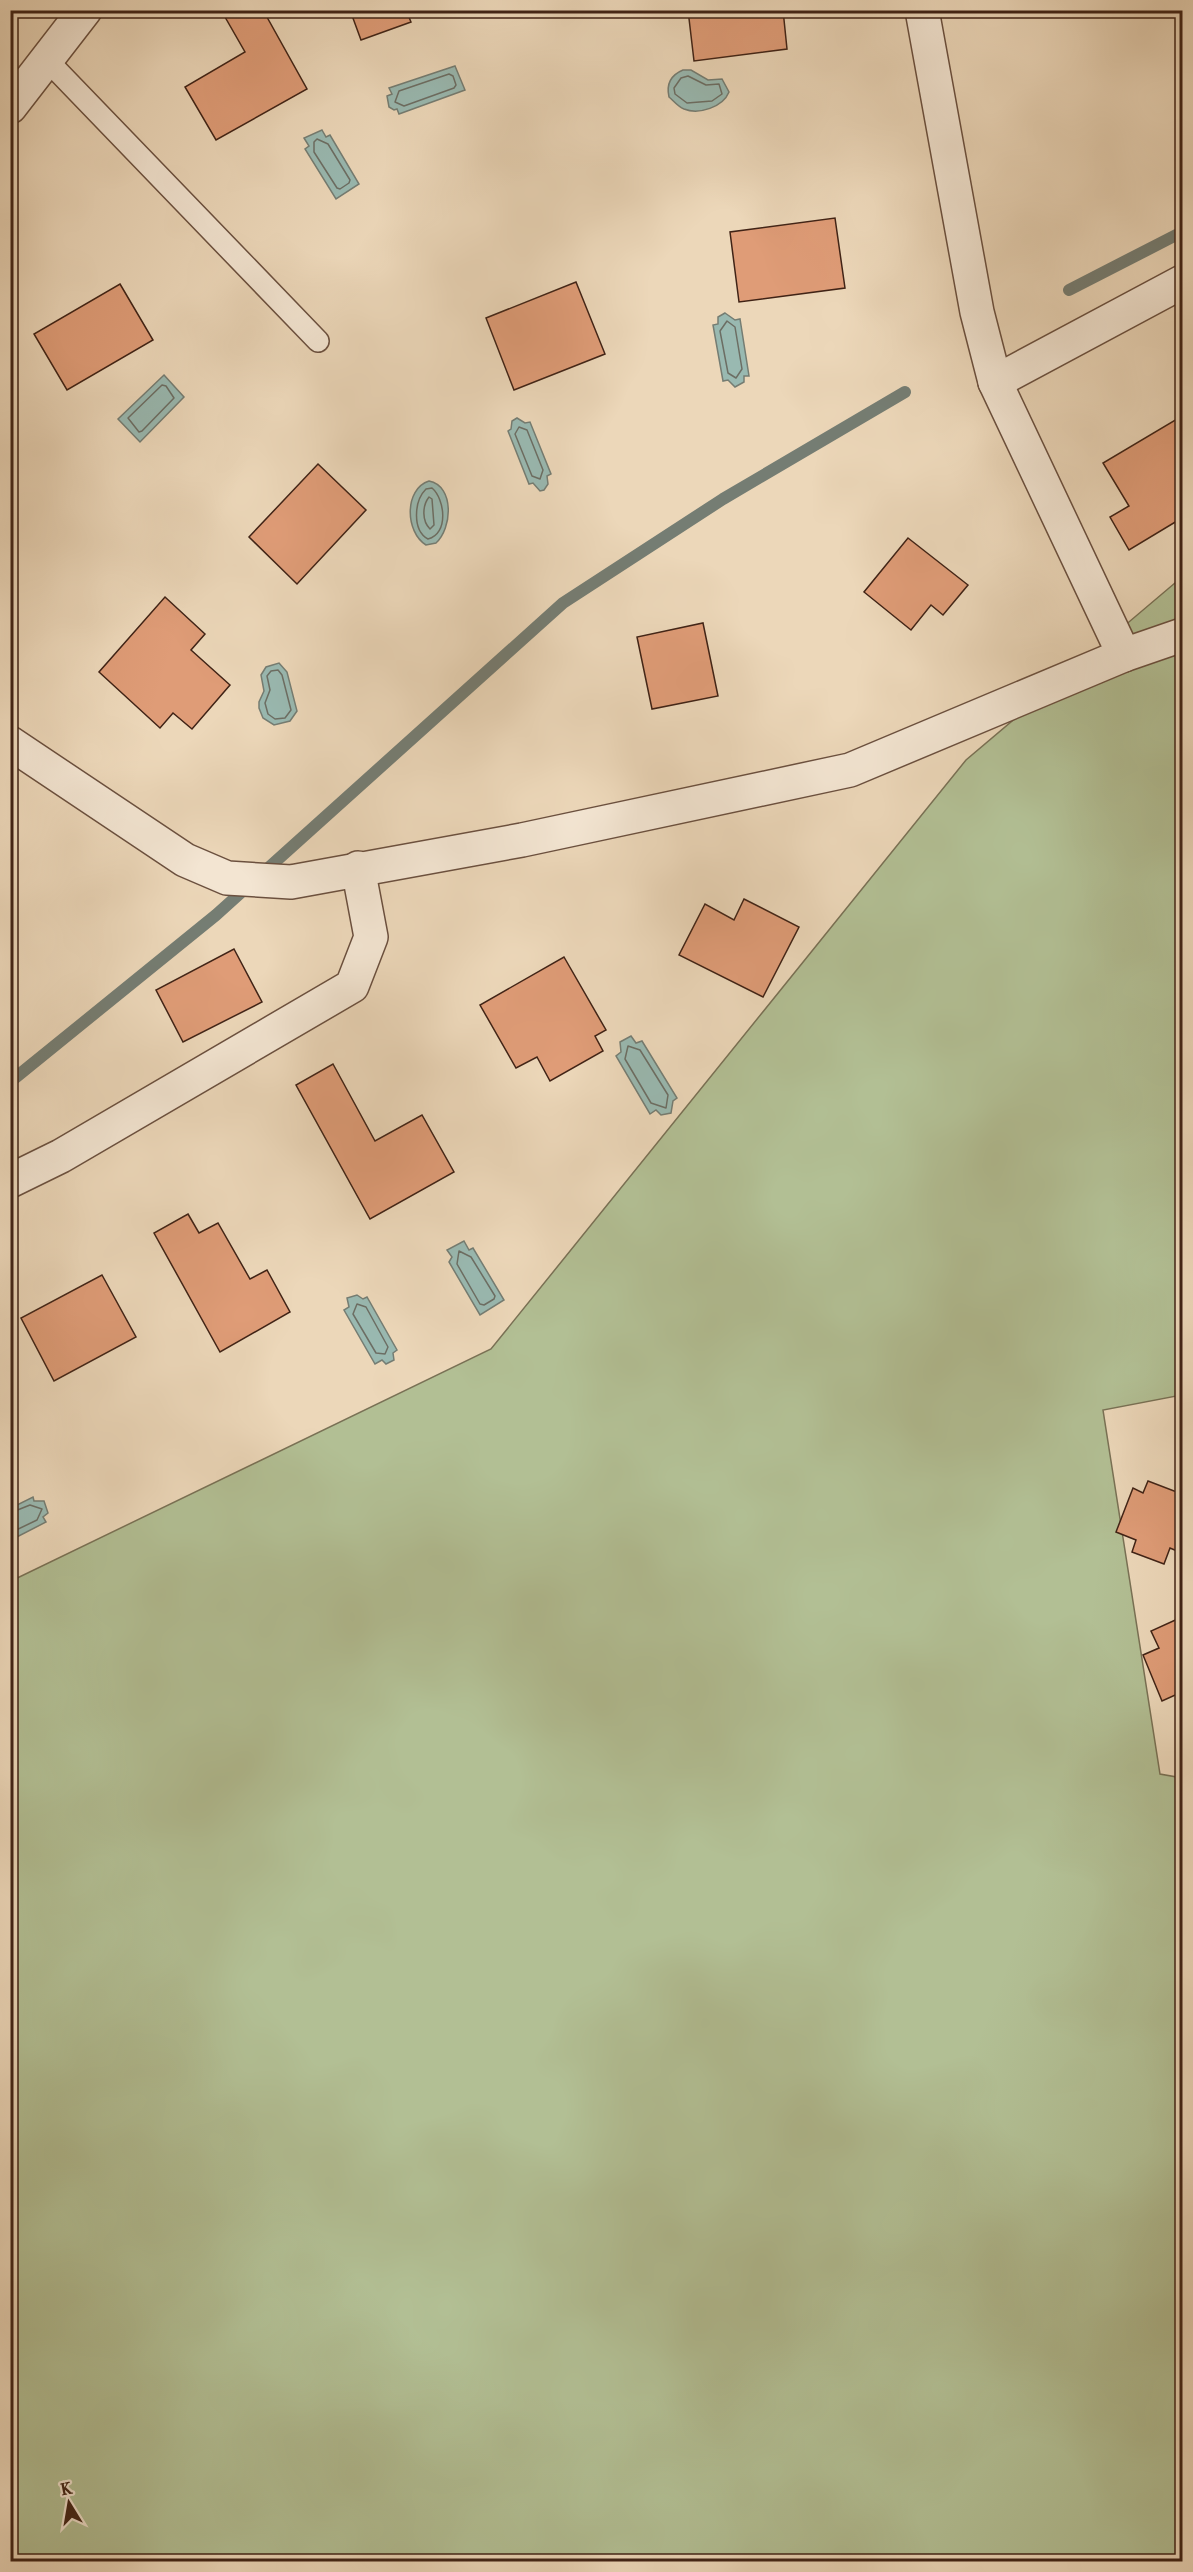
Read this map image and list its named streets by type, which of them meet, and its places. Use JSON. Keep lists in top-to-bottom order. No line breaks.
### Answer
{"north":"top"}
